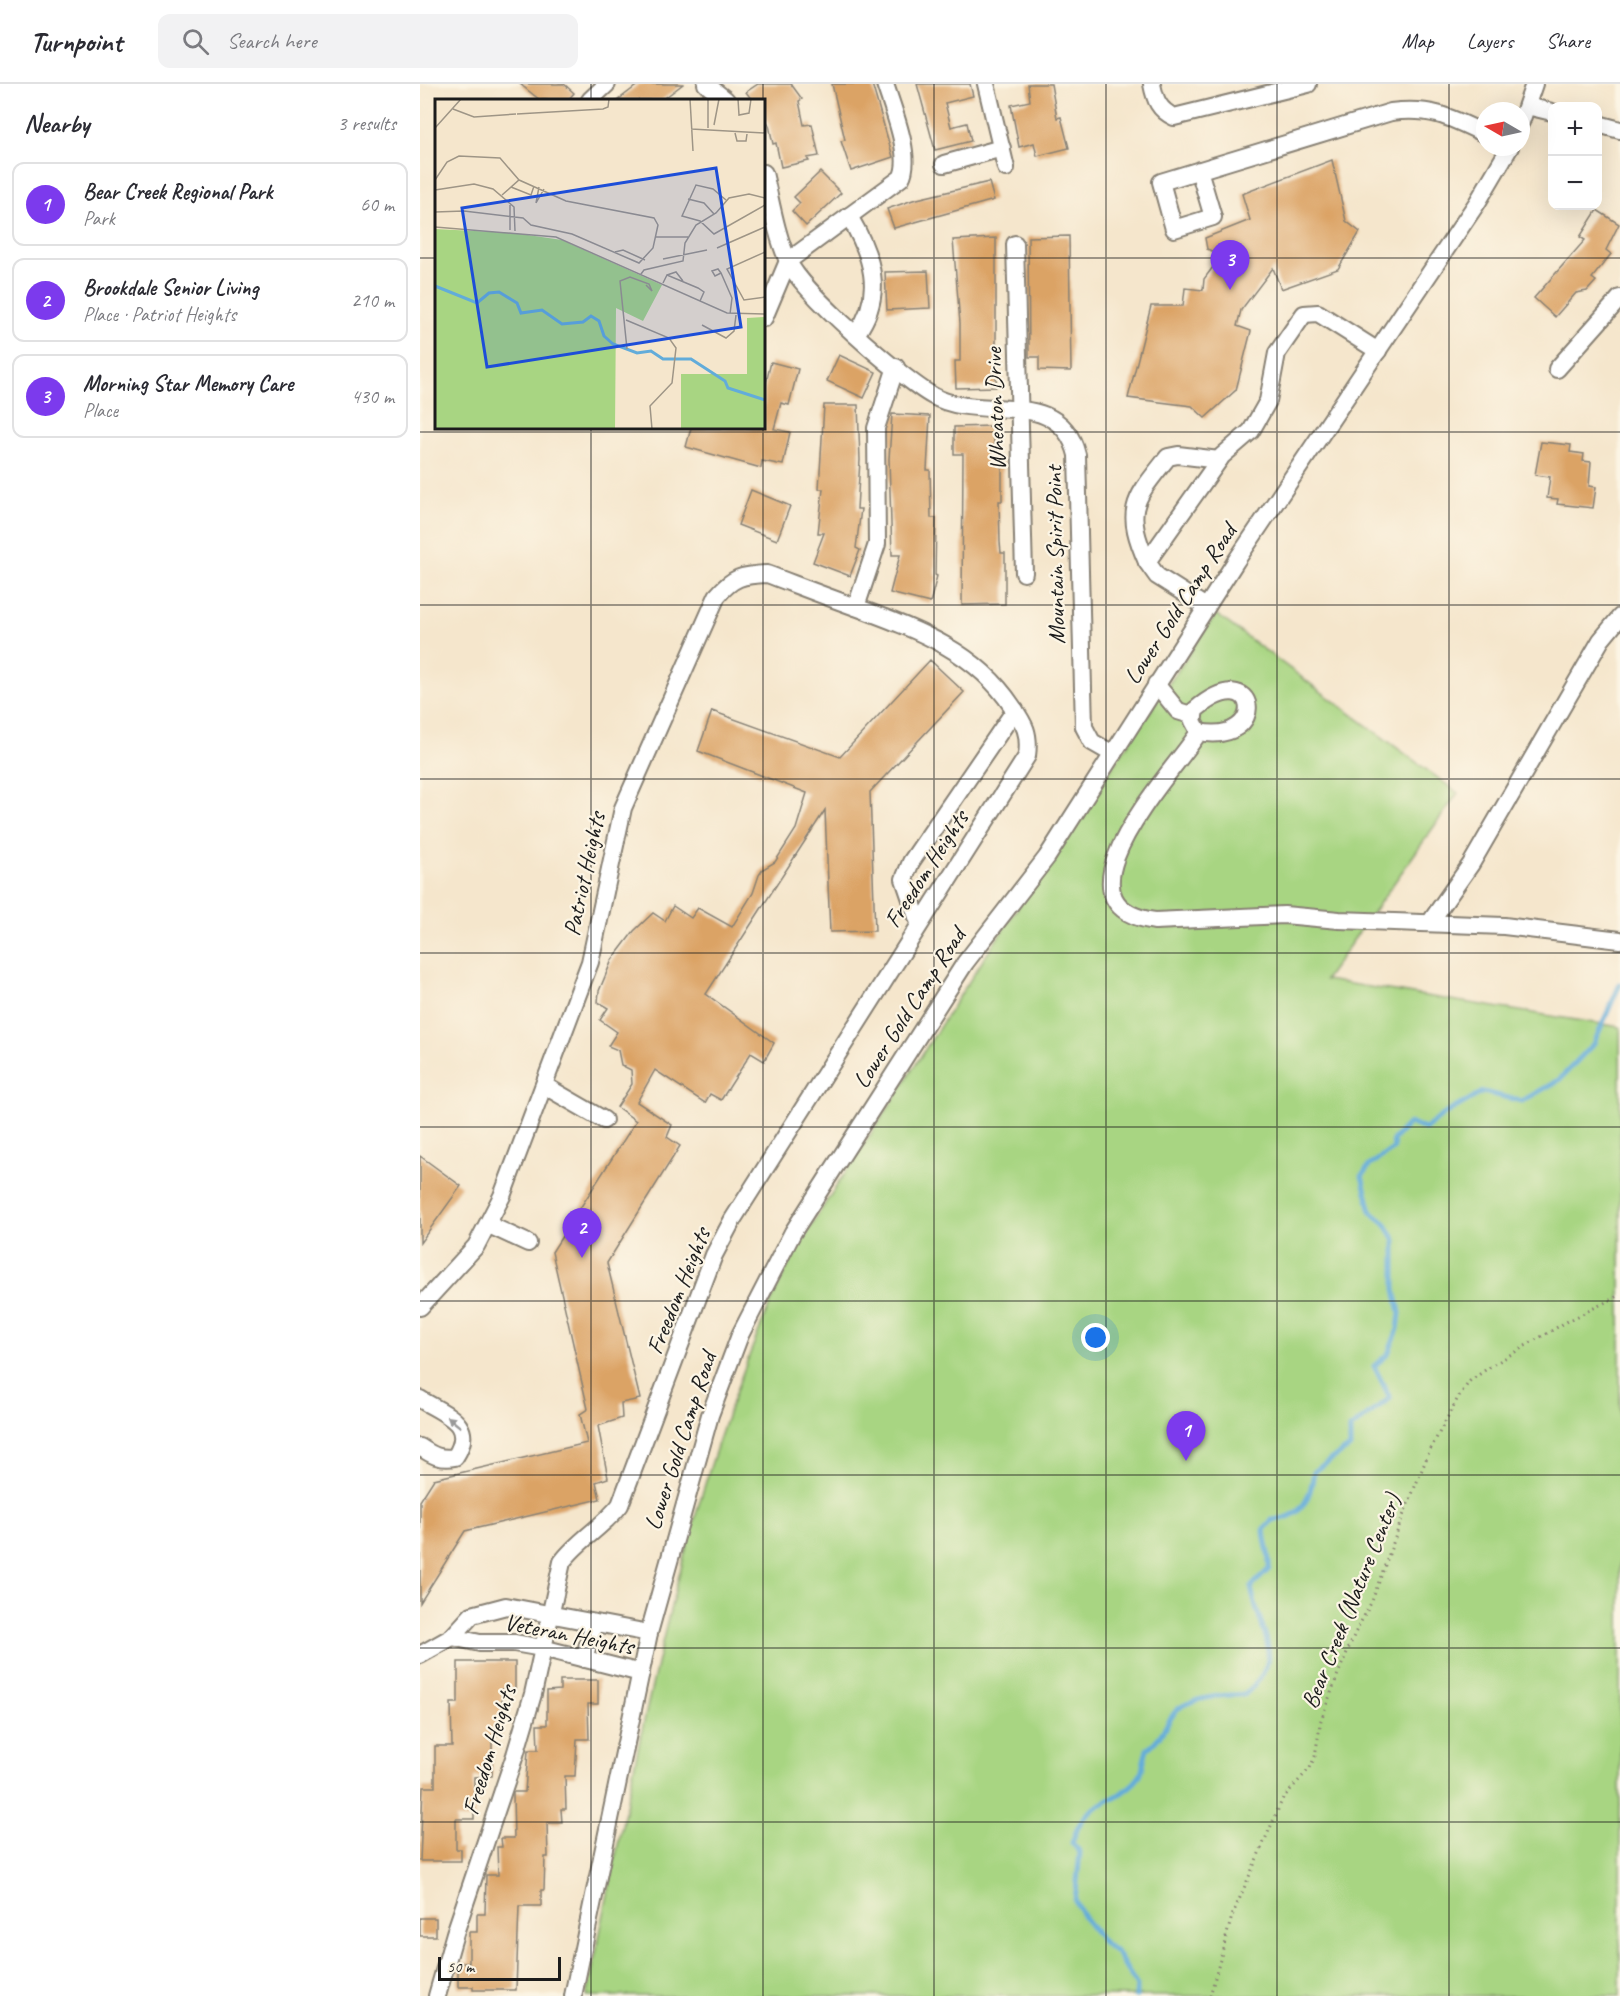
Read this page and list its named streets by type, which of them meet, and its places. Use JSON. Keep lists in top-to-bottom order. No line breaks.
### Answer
{"streets":{"street":["Wheaton Drive","Mountain Spirit Point","Lower Gold Camp Road","Freedom Heights","Patriot Heights","Veteran Heights"],"path":["Bear Creek (Nature Center)"]},"crossings":[["Wheaton Drive","Mountain Spirit Point"],["Mountain Spirit Point","Lower Gold Camp Road"],["Lower Gold Camp Road","Veteran Heights"],["Freedom Heights","Patriot Heights"],["Freedom Heights","Veteran Heights"]],"scale_bar":"50 m","north":"left","page":{"header":"Turnpoint","search":"Search here","nav":["Map","Layers","Share"],"heading":["Nearby","3 results"],"map_buttons":["+","−"],"list":[{"mark":"1","name":"Bear Creek Regional Park","note":"Park","value":"60 m"},{"mark":"2","name":"Brookdale Senior Living","note":"Place · Patriot Heights","value":"210 m"},{"mark":"3","name":"Morning Star Memory Care","note":"Place","value":"430 m"}],"pins":["3","2","1"],"scale":"50 m"}}
